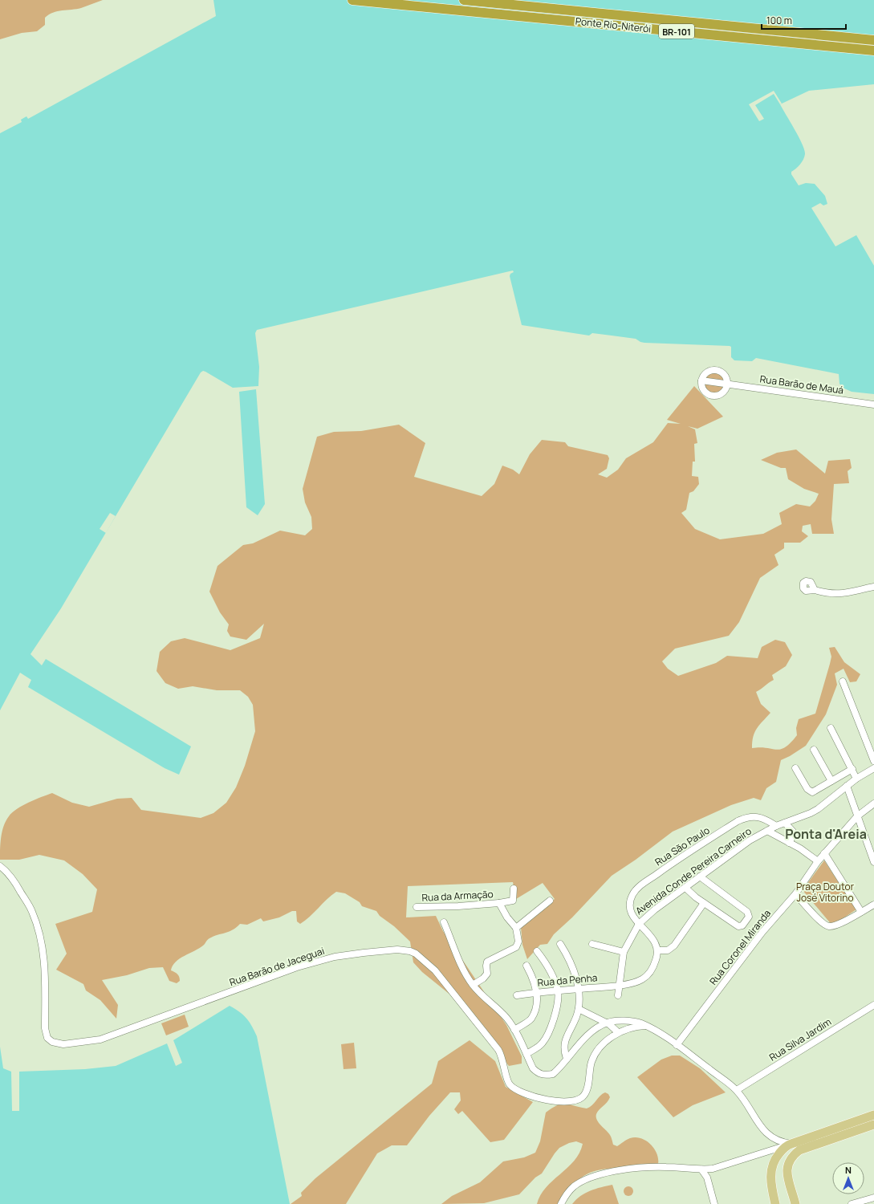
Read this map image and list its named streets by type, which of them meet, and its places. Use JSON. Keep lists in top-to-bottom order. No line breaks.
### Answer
{"streets":{"highway":["Ponte Rio-Niterói","BR-101"],"street":["Rua Barão de Mauá","Rua São Paulo","Avenida Conde Pereira Carneiro","Rua da Armação","Rua Coronel Miranda","Rua Barão de Jaceguai","Rua da Penha","Rua Silva Jardim"]},"crossings":[["Rua São Paulo","Avenida Conde Pereira Carneiro"],["Rua São Paulo","Rua da Penha"],["Avenida Conde Pereira Carneiro","Rua da Penha"]],"districts":["Ponta d'Areia"],"parks":["Praça Doutor José Vitorino"],"scale_bar":"100 m","north":"top"}
